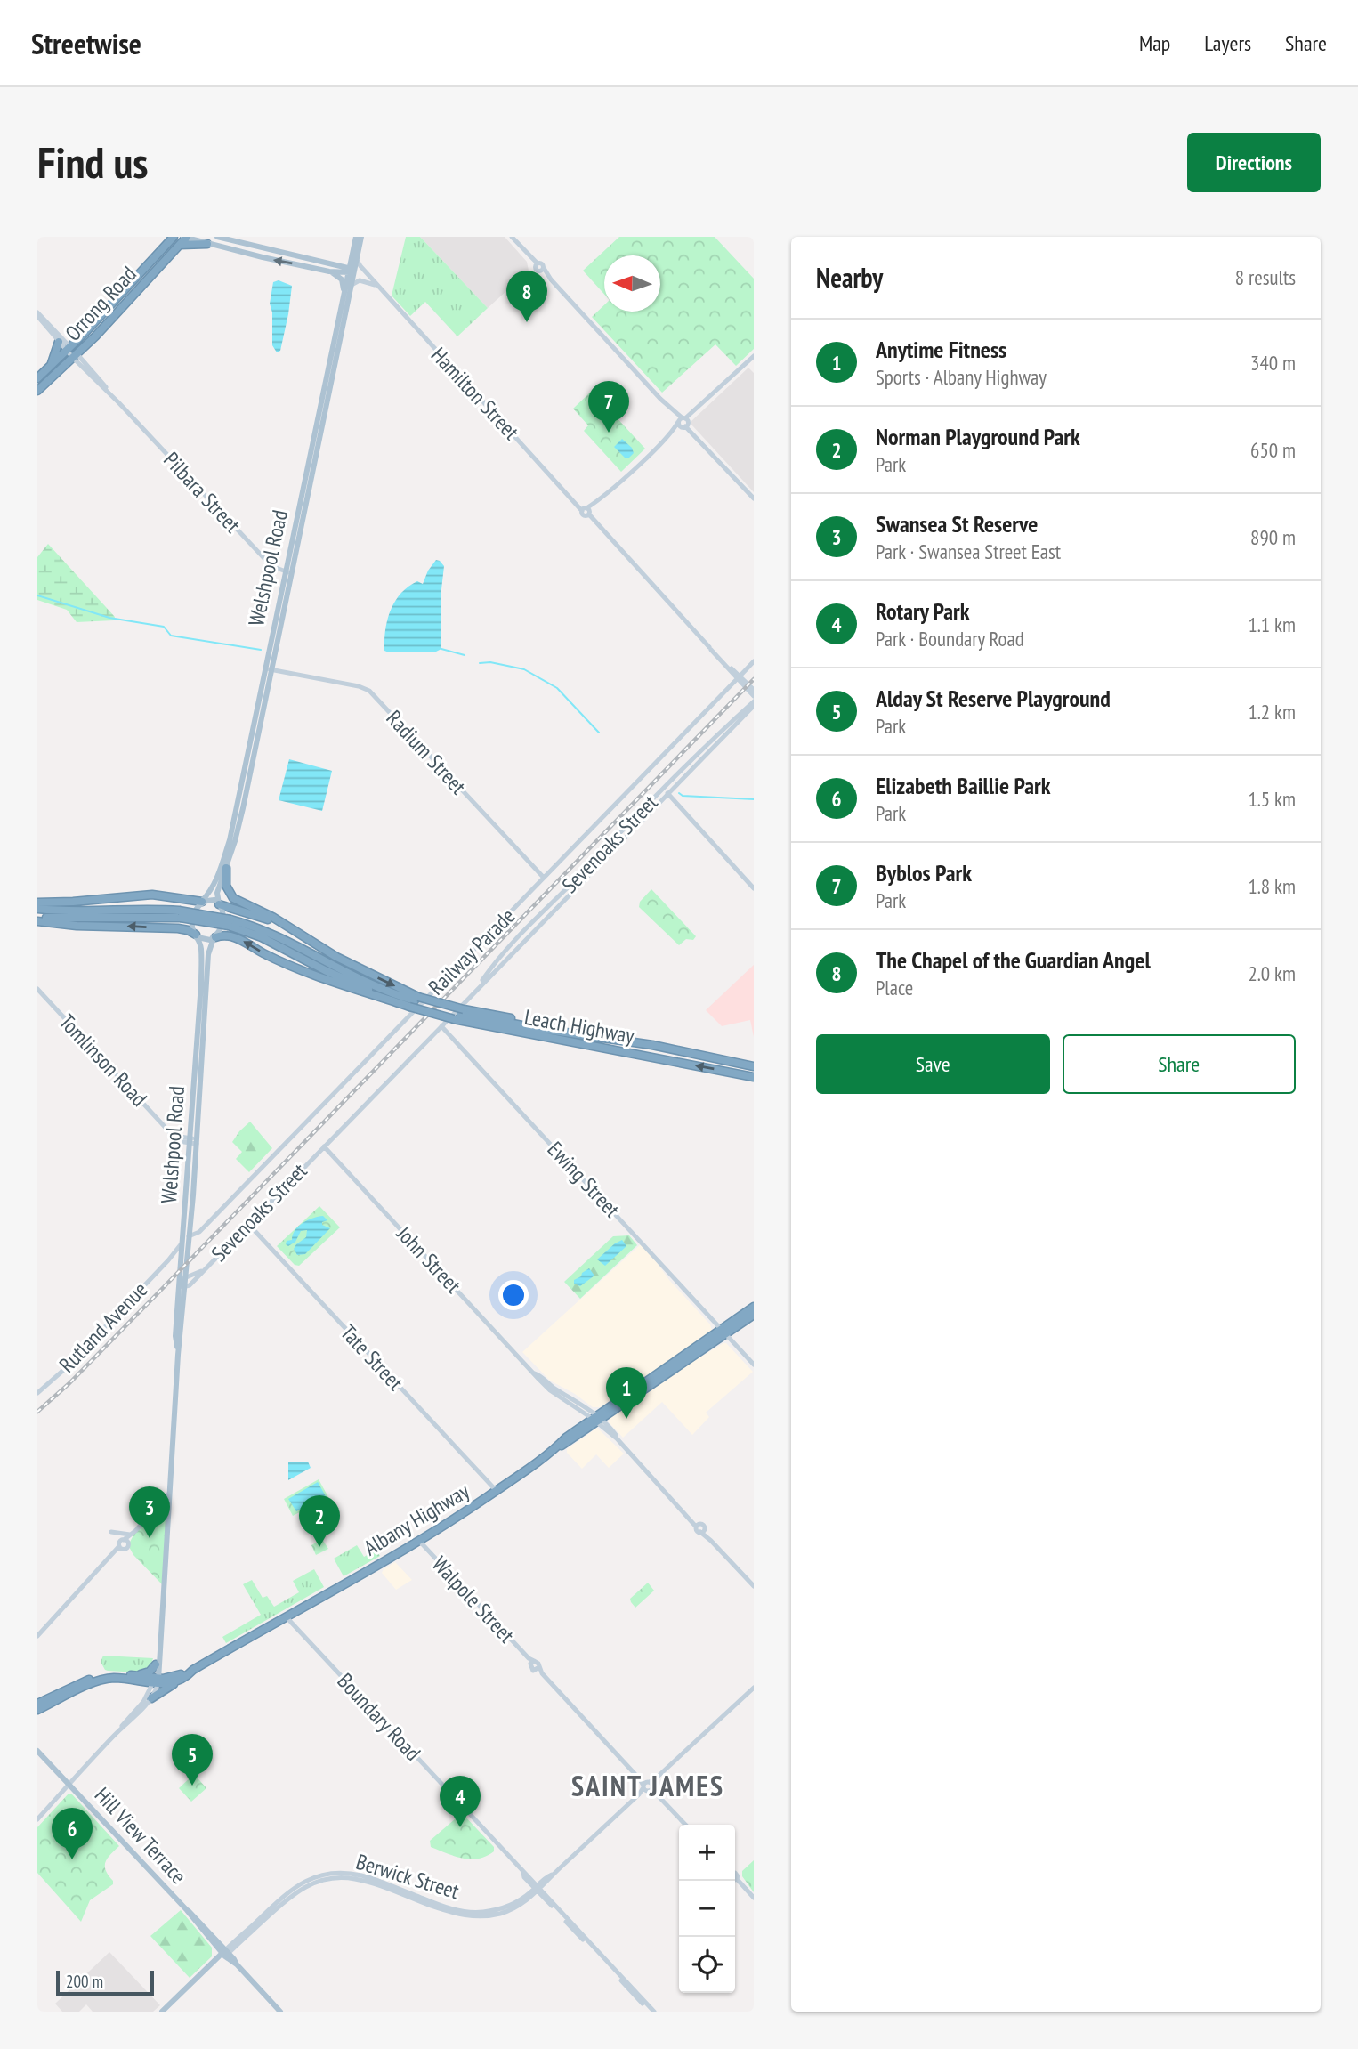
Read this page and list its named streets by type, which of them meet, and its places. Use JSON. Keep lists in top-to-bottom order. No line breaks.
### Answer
{"streets":{"highway":["Orrong Road","Leach Highway","Albany Highway"],"main road":["Welshpool Road","Hill View Terrace","Berwick Street"],"street":["Hamilton Street","Pilbara Street","Radium Street","Sevenoaks Street","Railway Parade","Tomlinson Road","Ewing Street","John Street","Rutland Avenue","Tate Street","Walpole Street","Boundary Road"]},"crossings":[["Orrong Road","Pilbara Street"],["Hamilton Street","Welshpool Road"],["Hamilton Street","Railway Parade"],["Pilbara Street","Welshpool Road"],["Welshpool Road","Radium Street"],["Welshpool Road","Sevenoaks Street"],["Welshpool Road","Railway Parade"],["Welshpool Road","Tomlinson Road"],["Welshpool Road","Rutland Avenue"],["Radium Street","Railway Parade"],["Sevenoaks Street","Ewing Street"],["Sevenoaks Street","John Street"],["Sevenoaks Street","Tate Street"],["Ewing Street","Albany Highway"],["John Street","Albany Highway"],["Tate Street","Albany Highway"],["Albany Highway","Walpole Street"],["Albany Highway","Boundary Road"],["Walpole Street","Berwick Street"],["Boundary Road","Berwick Street"],["Hill View Terrace","Berwick Street"]],"districts":["SAINT JAMES"],"scale_bar":"200 m","north":"left","page":{"header":"Streetwise","nav":["Map","Layers","Share"],"buttons":["Directions",["Save","Share"]],"title":"Find us","heading":["Nearby","8 results"],"pins":["8","7","1","3","2","5","4","6"],"list":[{"mark":"1","name":"Anytime Fitness","note":"Sports · Albany Highway","value":"340 m"},{"mark":"2","name":"Norman Playground Park","note":"Park","value":"650 m"},{"mark":"3","name":"Swansea St Reserve","note":"Park · Swansea Street East","value":"890 m"},{"mark":"4","name":"Rotary Park","note":"Park · Boundary Road","value":"1.1 km"},{"mark":"5","name":"Alday St Reserve Playground","note":"Park","value":"1.2 km"},{"mark":"6","name":"Elizabeth Baillie Park","note":"Park","value":"1.5 km"},{"mark":"7","name":"Byblos Park","note":"Park","value":"1.8 km"},{"mark":"8","name":"The Chapel of the Guardian Angel","note":"Place","value":"2.0 km"}],"map_buttons":["+","−"],"scale":"200 m"}}
